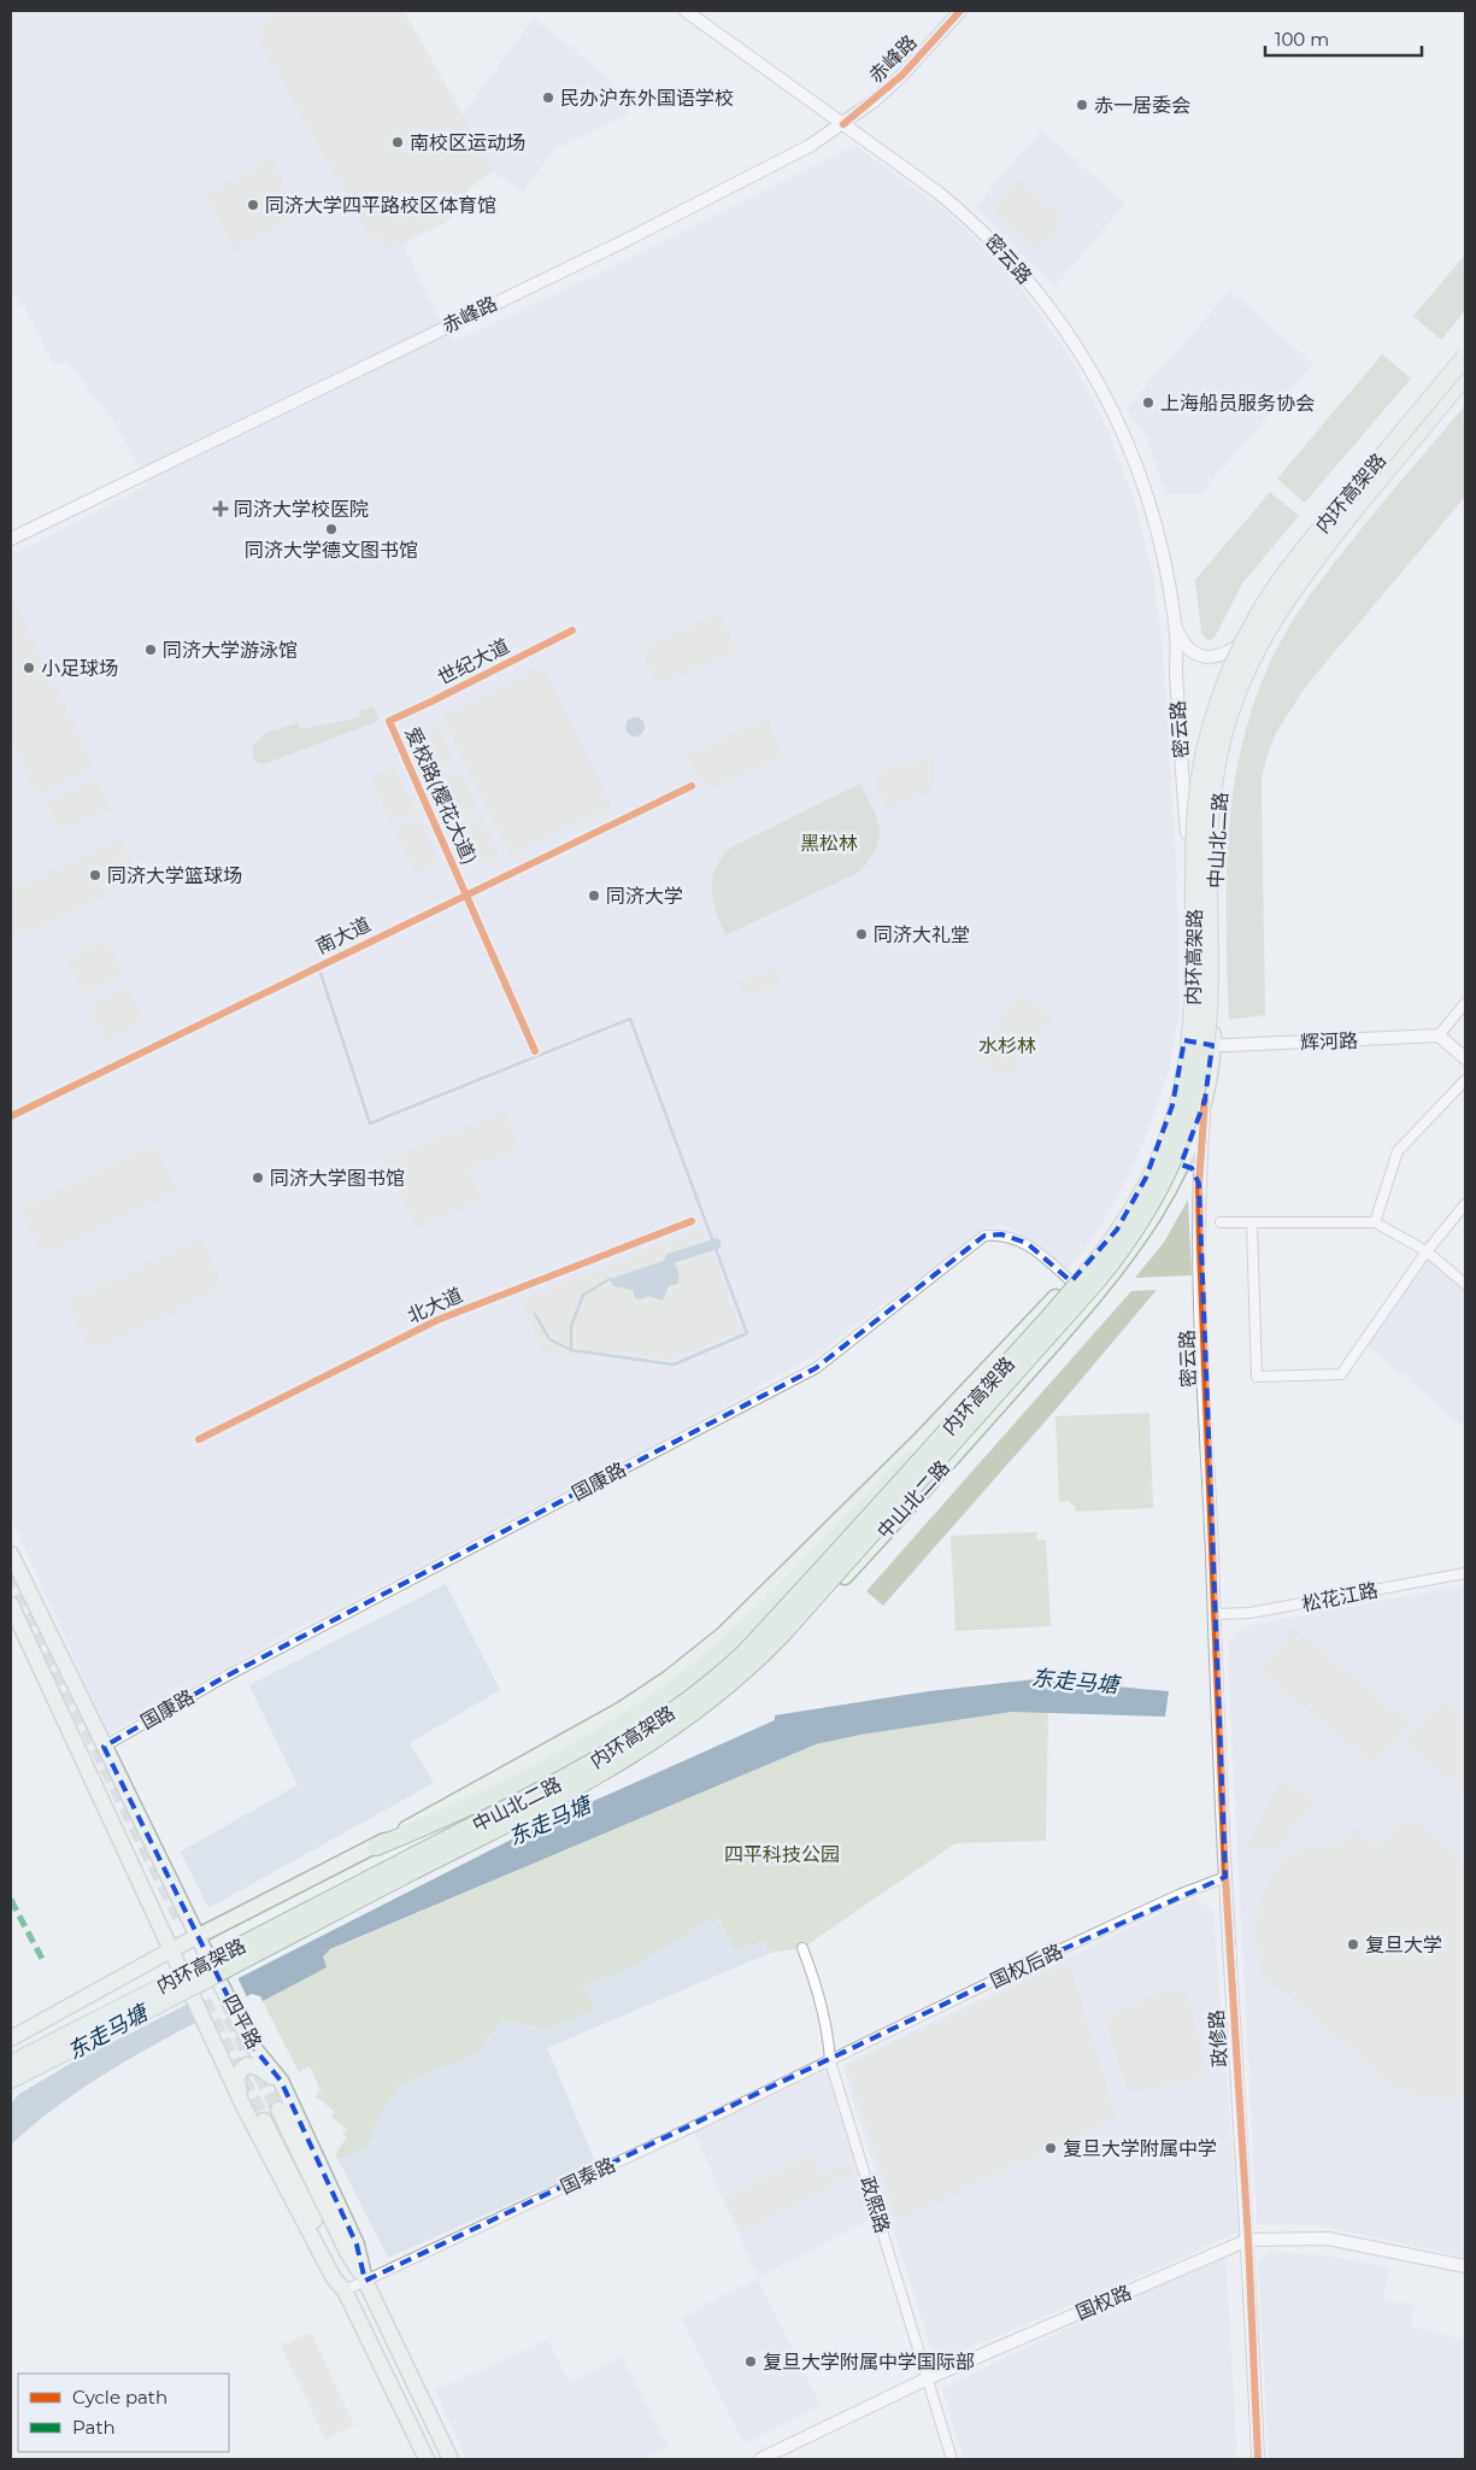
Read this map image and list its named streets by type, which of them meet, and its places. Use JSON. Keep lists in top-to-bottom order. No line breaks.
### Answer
{"streets":{"highway":["内环高架路"],"main road":["中山北二路","四平路"],"street":["赤峰路","密云路","辉河路","国康路","松花江路","国权后路","政修路","国泰路","政熙路","国权路"],"cycle path":["世纪大道","南大道","北大道"]},"crossings":[["赤峰路","密云路"],["密云路","中山北二路"],["密云路","松花江路"],["密云路","政修路"],["内环高架路","中山北二路"],["中山北二路","辉河路"],["中山北二路","国康路"],["中山北二路","四平路"],["国康路","四平路"],["松花江路","政修路"],["国权后路","政修路"],["国权后路","国泰路"],["国权后路","政熙路"],["四平路","国泰路"],["政修路","国权路"],["国泰路","政熙路"],["政熙路","国权路"]],"water":["东走马塘"],"parks":["黑松林","水杉林","四平科技公园"],"places":{"other":["民办沪东外国语学校","赤一居委会","南校区运动场","同济大学四平路校区体育馆","上海船员服务协会","同济大学德文图书馆","同济大学游泳馆","小足球场","同济大学篮球场","同济大学","同济大礼堂","同济大学图书馆","复旦大学","复旦大学附属中学","复旦大学附属中学国际部"],"health":["同济大学校医院"]},"legend":["Cycle path","Path"],"scale_bar":"100 m"}
